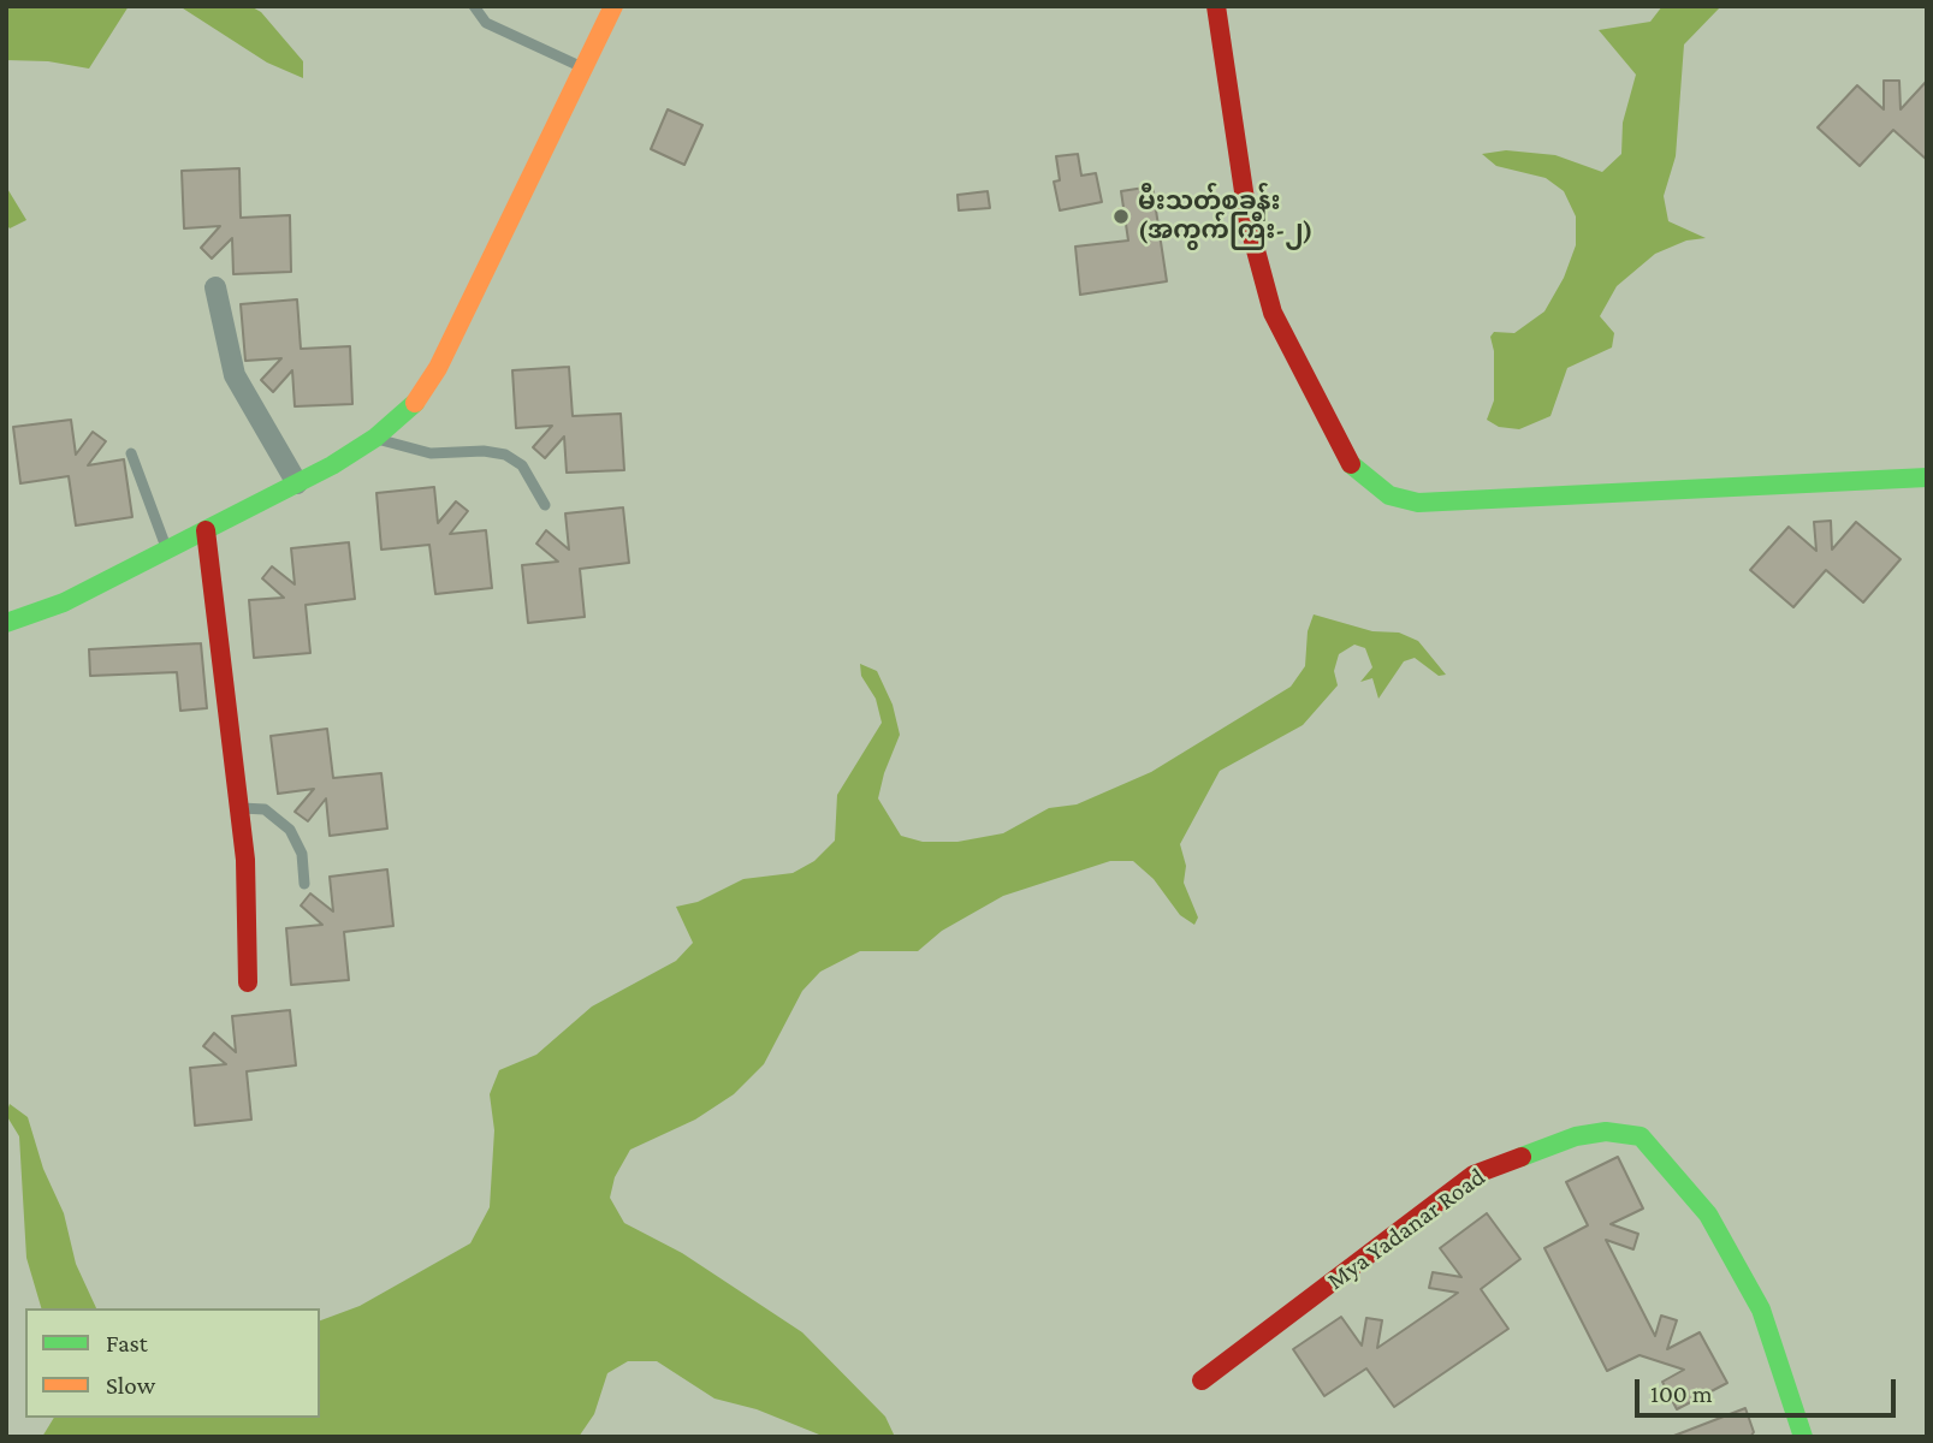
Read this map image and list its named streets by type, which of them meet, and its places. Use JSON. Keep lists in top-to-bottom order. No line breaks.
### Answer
{"streets":{"street":["Mya Yadanar Road"]},"places":["မီးသတ်စခန်း (အကွက်ကြီး-၂)"],"legend":["Fast","Slow"],"scale_bar":"100 m"}
